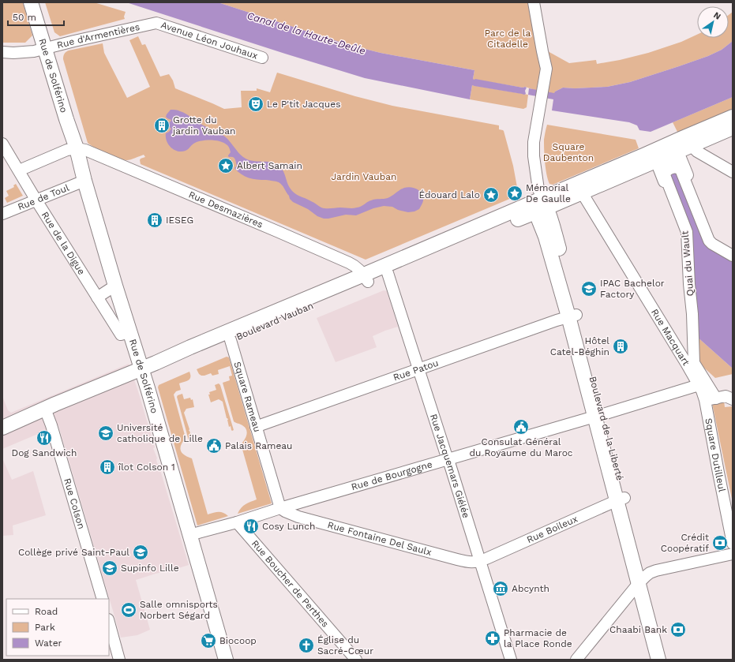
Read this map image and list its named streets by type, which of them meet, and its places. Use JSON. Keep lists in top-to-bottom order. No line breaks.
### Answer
{"streets":{"main road":["Rue de Solférino","Boulevard Vauban","Boulevard de la Liberté"],"street":["Rue d'Armentières","Avenue Léon Jouhaux","Rue de Toul","Rue Desmazières","Rue de la Digue","Quai du Wault","Rue Macquart","Rue Patou","Square Rameau","Square Dutilleul","Rue Jacquemars Giélée","Rue de Bourgogne","Rue Colson","Rue Boileux","Rue Fontaine Del Saulx","Rue Boucher de Perthes"]},"crossings":[["Rue d'Armentières","Avenue Léon Jouhaux"],["Rue d'Armentières","Rue de Solférino"],["Rue de Solférino","Rue de Toul"],["Rue de Solférino","Rue Desmazières"],["Rue de Solférino","Rue de la Digue"],["Rue de Solférino","Boulevard Vauban"],["Rue de Toul","Rue de la Digue"],["Rue Desmazières","Boulevard Vauban"],["Quai du Wault","Rue Macquart"],["Boulevard Vauban","Square Rameau"],["Boulevard Vauban","Boulevard de la Liberté"],["Boulevard Vauban","Rue Jacquemars Giélée"],["Boulevard Vauban","Rue Colson"],["Rue Macquart","Square Dutilleul"],["Rue Macquart","Rue de Bourgogne"],["Rue Patou","Square Rameau"],["Rue Patou","Boulevard de la Liberté"],["Rue Patou","Rue Jacquemars Giélée"],["Square Rameau","Rue de Bourgogne"],["Square Rameau","Rue Fontaine Del Saulx"],["Boulevard de la Liberté","Rue de Bourgogne"],["Boulevard de la Liberté","Rue Boileux"],["Square Dutilleul","Rue de Bourgogne"],["Rue Jacquemars Giélée","Rue de Bourgogne"],["Rue Jacquemars Giélée","Rue Boileux"],["Rue Jacquemars Giélée","Rue Fontaine Del Saulx"],["Rue de Bourgogne","Rue Fontaine Del Saulx"],["Rue Boileux","Rue Fontaine Del Saulx"]],"water":["Canal de la Haute-Deûle"],"parks":["Parc de la Citadelle","Square Daubenton","Jardin Vauban"],"places":{"theatre":["Le P'tit Jacques"],"building":["Grotte du jardin Vauban","IESEG","Hôtel Catel-Béghin","îlot Colson 1"],"place":["Albert Samain","Mémorial De Gaulle","Édouard Lalo"],"school or university":["IPAC Bachelor Factory","Université catholique de Lille","Collège privé Saint-Paul","Supinfo Lille"],"public building":["Consulat Général du Royaume du Maroc","Palais Rameau"],"restaurant":["Dog Sandwich","Cosy Lunch"],"bank":["Crédit Coopératif","Chaabi Bank"],"museum":["Abcynth"],"sports":["Salle omnisports Norbert Ségard"],"pharmacy":["Pharmacie de la Place Ronde"],"supermarket":["Biocoop"],"church":["Église du Sacré-Cœur"]},"legend":["Road","Park","Water"],"scale_bar":"50 m","north":"top right"}
